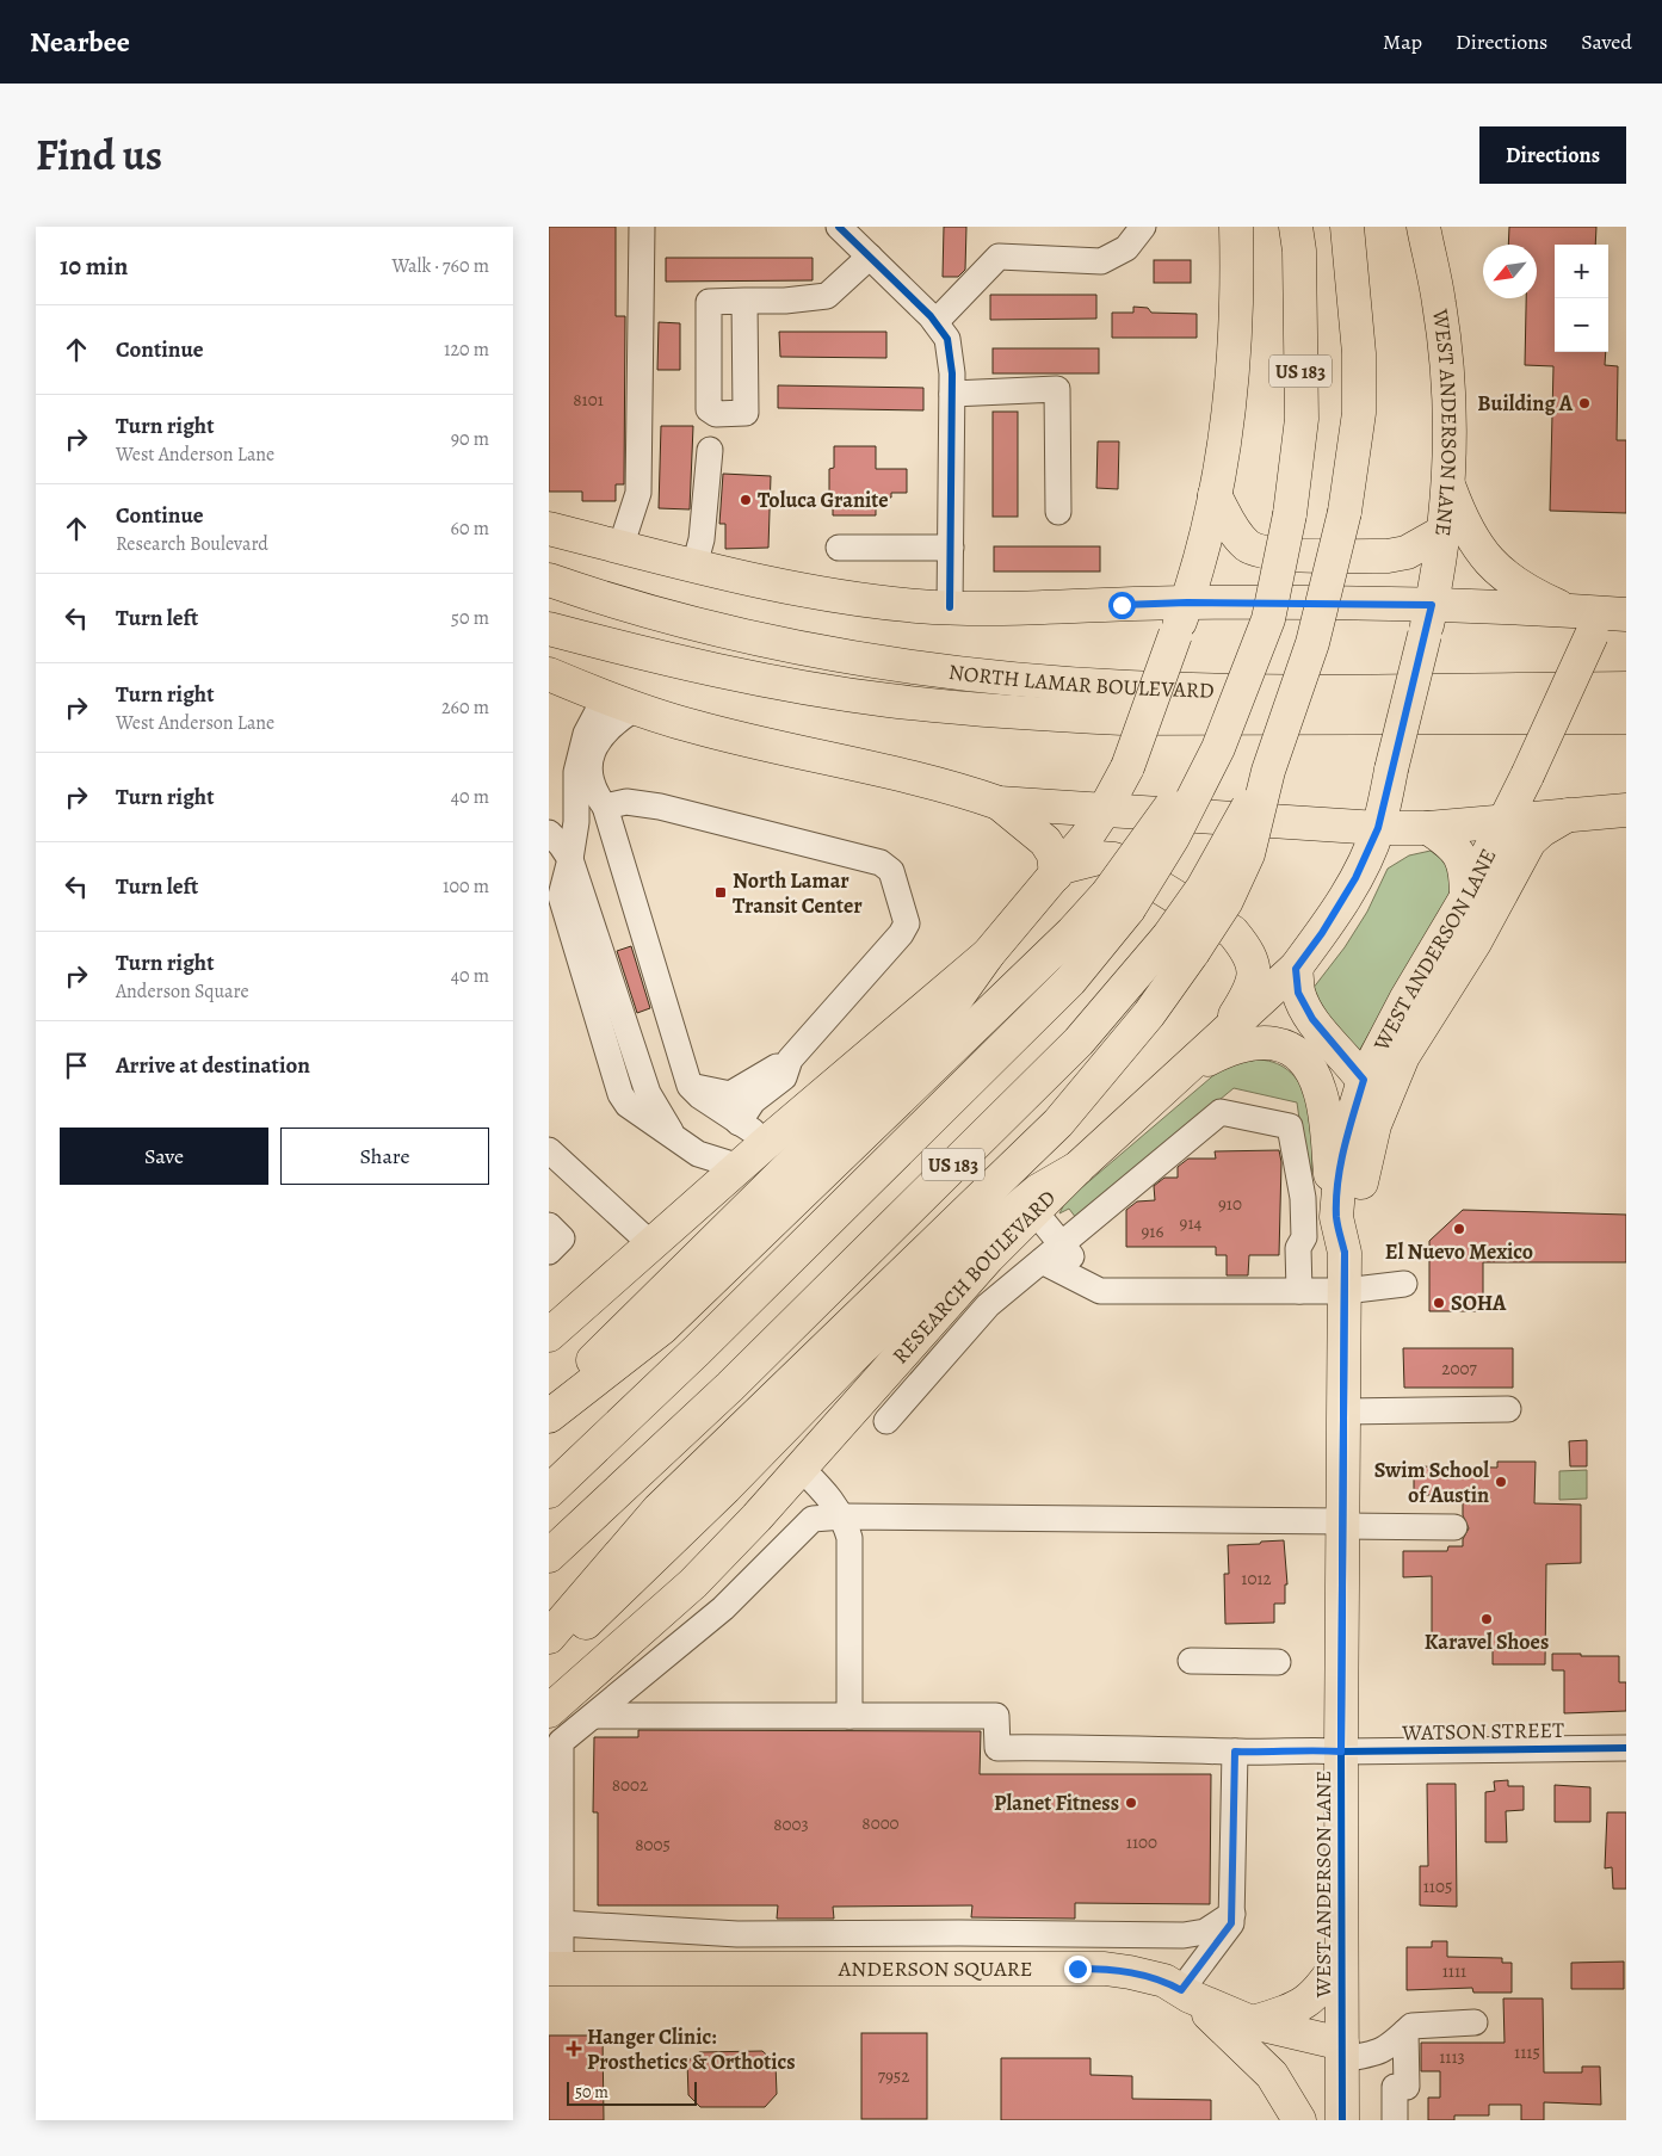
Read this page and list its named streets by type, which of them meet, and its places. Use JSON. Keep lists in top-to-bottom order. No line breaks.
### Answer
{"streets":{"main road":["US 183","WEST ANDERSON LANE","NORTH LAMAR BOULEVARD","RESEARCH BOULEVARD","ANDERSON SQUARE"],"street":["WATSON STREET"]},"crossings":[["WEST ANDERSON LANE","RESEARCH BOULEVARD"],["WEST ANDERSON LANE","WATSON STREET"],["WEST ANDERSON LANE","ANDERSON SQUARE"]],"places":{"other":["Building A","Toluca Granite","El Nuevo Mexico","SOHA","Swim School of Austin","Karavel Shoes","Planet Fitness"],"transit":["North Lamar Transit Center"],"health":["Hanger Clinic: Prosthetics & Orthotics"]},"house_numbers":["8101","910","914","916","2007","1012","8002","8000","8003","1100","8005","1105","1111","1115","1113","7952"],"scale_bar":"50 m","north":"bottom left","page":{"header":"Nearbee","nav":["Map","Directions","Saved"],"title":"Find us","buttons":["Directions",["Save","Share"]],"heading":["10 min","Walk · 760 m"],"map_buttons":["+","−"],"list":[["Continue","120 m"],["Turn right","West Anderson Lane","90 m"],["Continue","Research Boulevard","60 m"],["Turn left","50 m"],["Turn right","West Anderson Lane","260 m"],["Turn right","40 m"],["Turn left","100 m"],["Turn right","Anderson Square","40 m"],"Arrive at destination"],"scale":"50 m"}}
